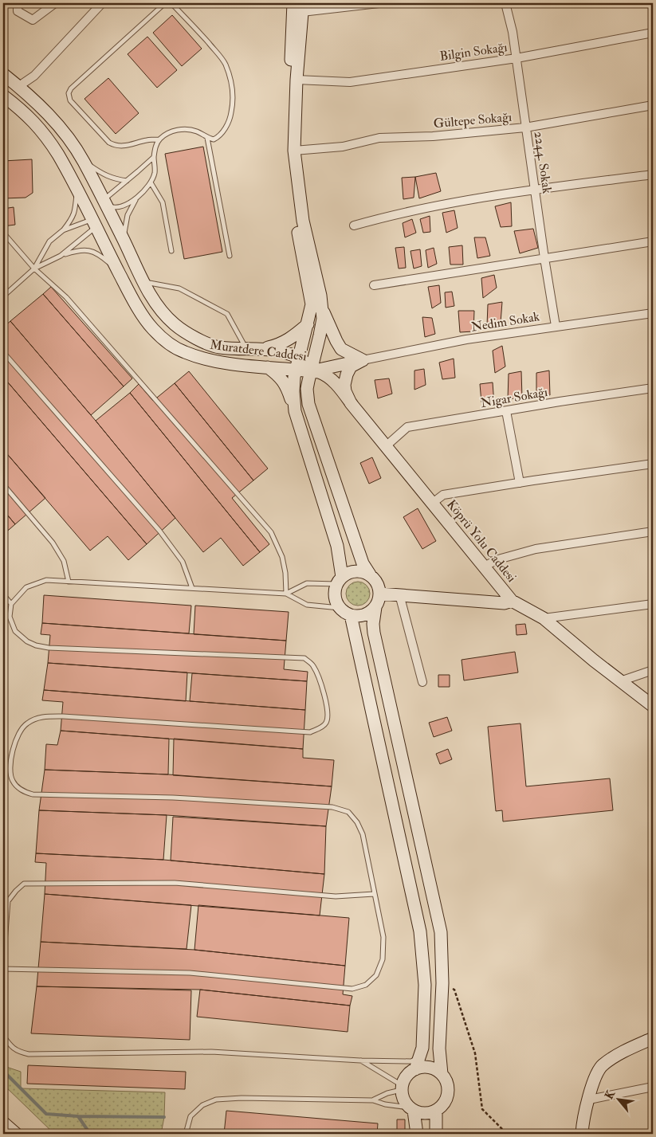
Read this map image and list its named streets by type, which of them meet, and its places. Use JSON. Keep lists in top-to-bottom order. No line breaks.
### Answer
{"streets":{"main road":["Muratdere Caddesi","Köprü Yolu Caddesi"],"street":["Bilgin Sokağı","Gültepe Sokağı","2244. Sokak","Nedim Sokak","Nigar Sokağı"]},"crossings":[["Bilgin Sokağı","2244. Sokak"],["Gültepe Sokağı","2244. Sokak"],["2244. Sokak","Nedim Sokak"],["Nedim Sokak","Köprü Yolu Caddesi"],["Nigar Sokağı","Köprü Yolu Caddesi"]],"north":"top left"}
